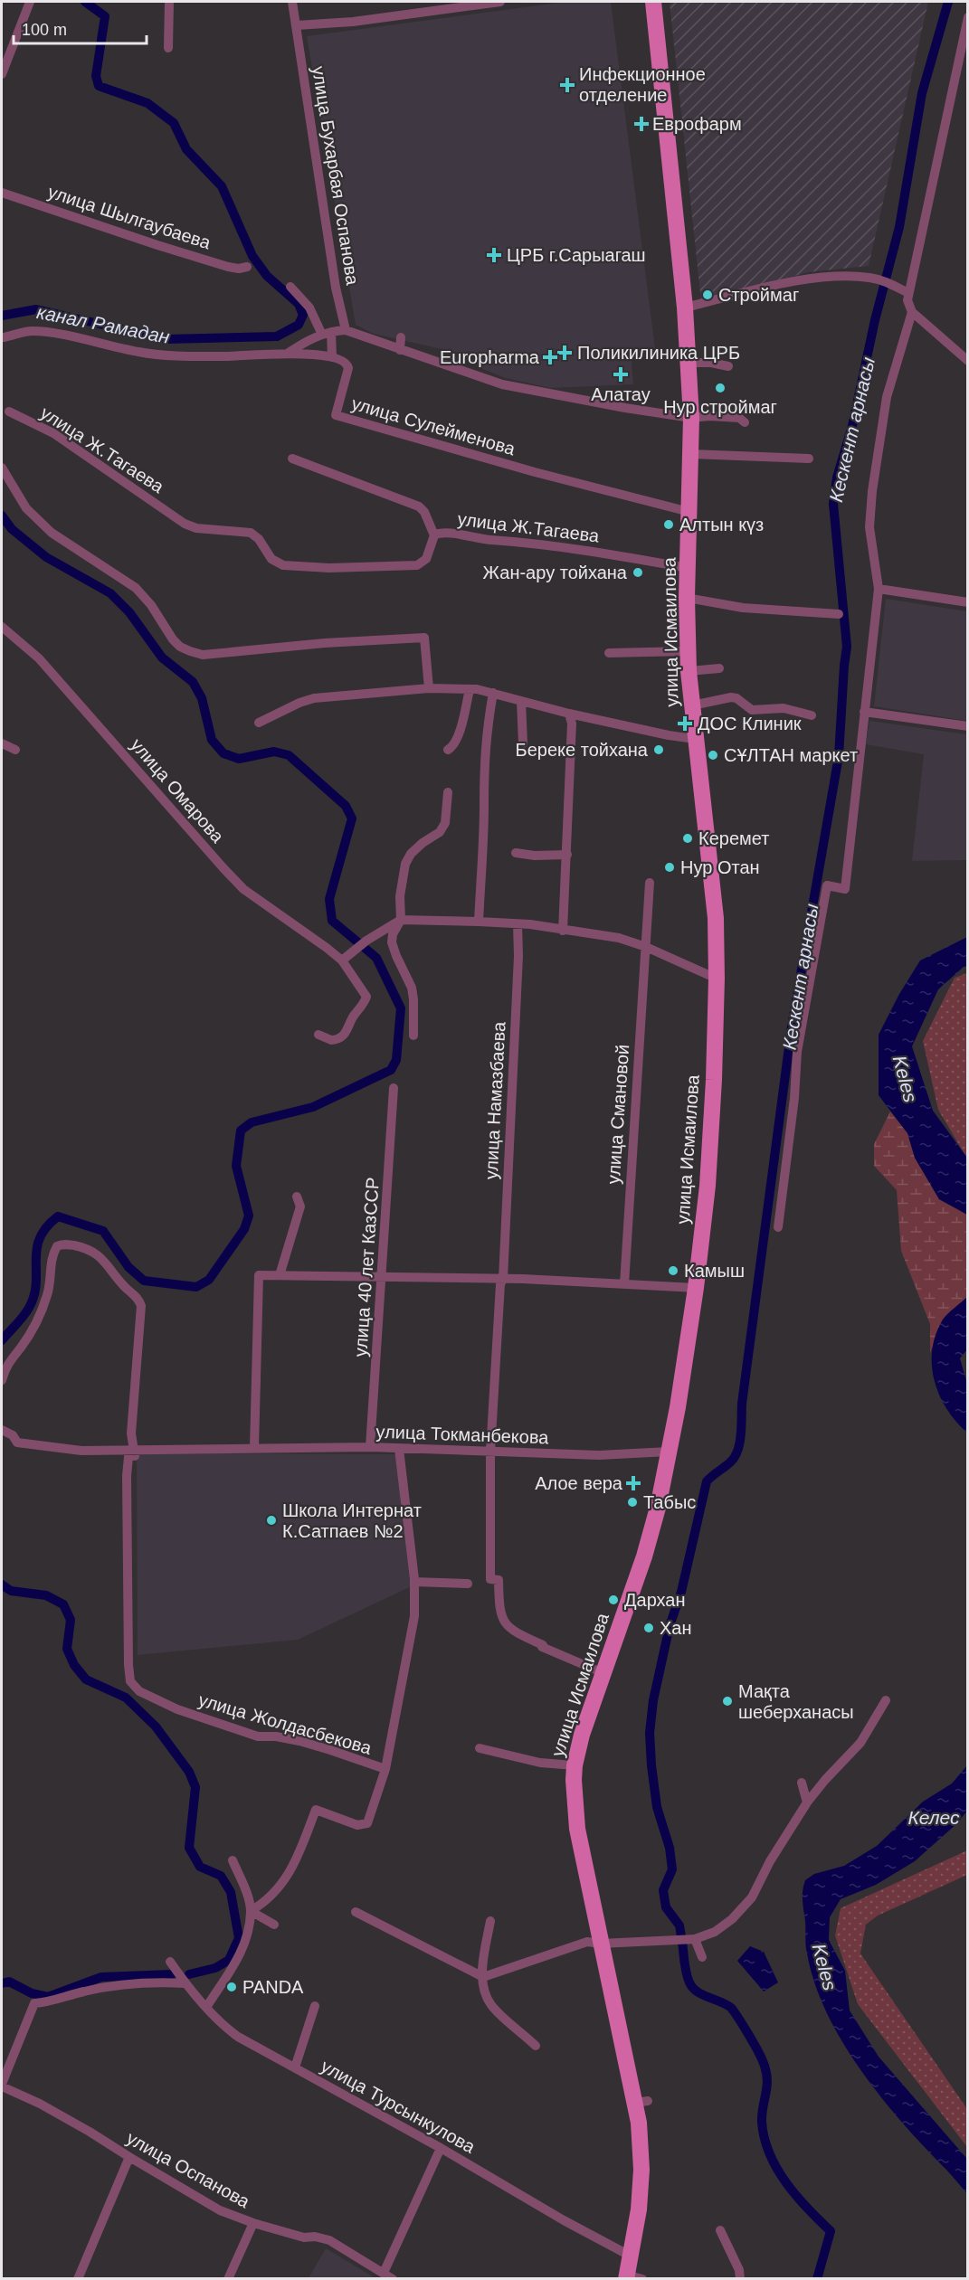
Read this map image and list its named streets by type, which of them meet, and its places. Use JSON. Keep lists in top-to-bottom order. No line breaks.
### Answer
{"streets":{"main road":["улица Исмаилова"],"street":["улица Бухарбая Оспанова","улица Шылгаубаева","улица Сулейменова","улица Ж.Тагаева","улица Омарова","улица Намазбаева","улица Смановой","улица 40 лет КазССР","улица Токманбекова","улица Жолдасбекова","улица Турсынкулова","улица Оспанова"]},"crossings":[["улица Сулейменова","улица Исмаилова"],["улица Ж.Тагаева","улица Исмаилова"],["улица Исмаилова","улица Намазбаева"],["улица Исмаилова","улица Токманбекова"],["улица Исмаилова","улица Турсынкулова"],["улица Намазбаева","улица Токманбекова"],["улица 40 лет КазССР","улица Токманбекова"],["улица Токманбекова","улица Жолдасбекова"]],"water":["канал Рамадан","Кескент арнасы","Keles","Келес"],"places":{"health":["Инфекционное отделение","Еврофарм","ЦРБ г.Сарыагаш","Поликилиника ЦРБ","Europharma","Алатау","ДОС Клиник","Алое вера"],"other":["Строймаг","Нур строймаг","Алтын күз","Жан-ару тойхана","Береке тойхана","СҰЛТАН маркет","Керемет","Нур Отан","Камыш","Табыс","Школа Интернат К.Сатпаев №2","Дархан","Хан","Мақта шеберханасы","PANDA"]},"scale_bar":"100 m"}
